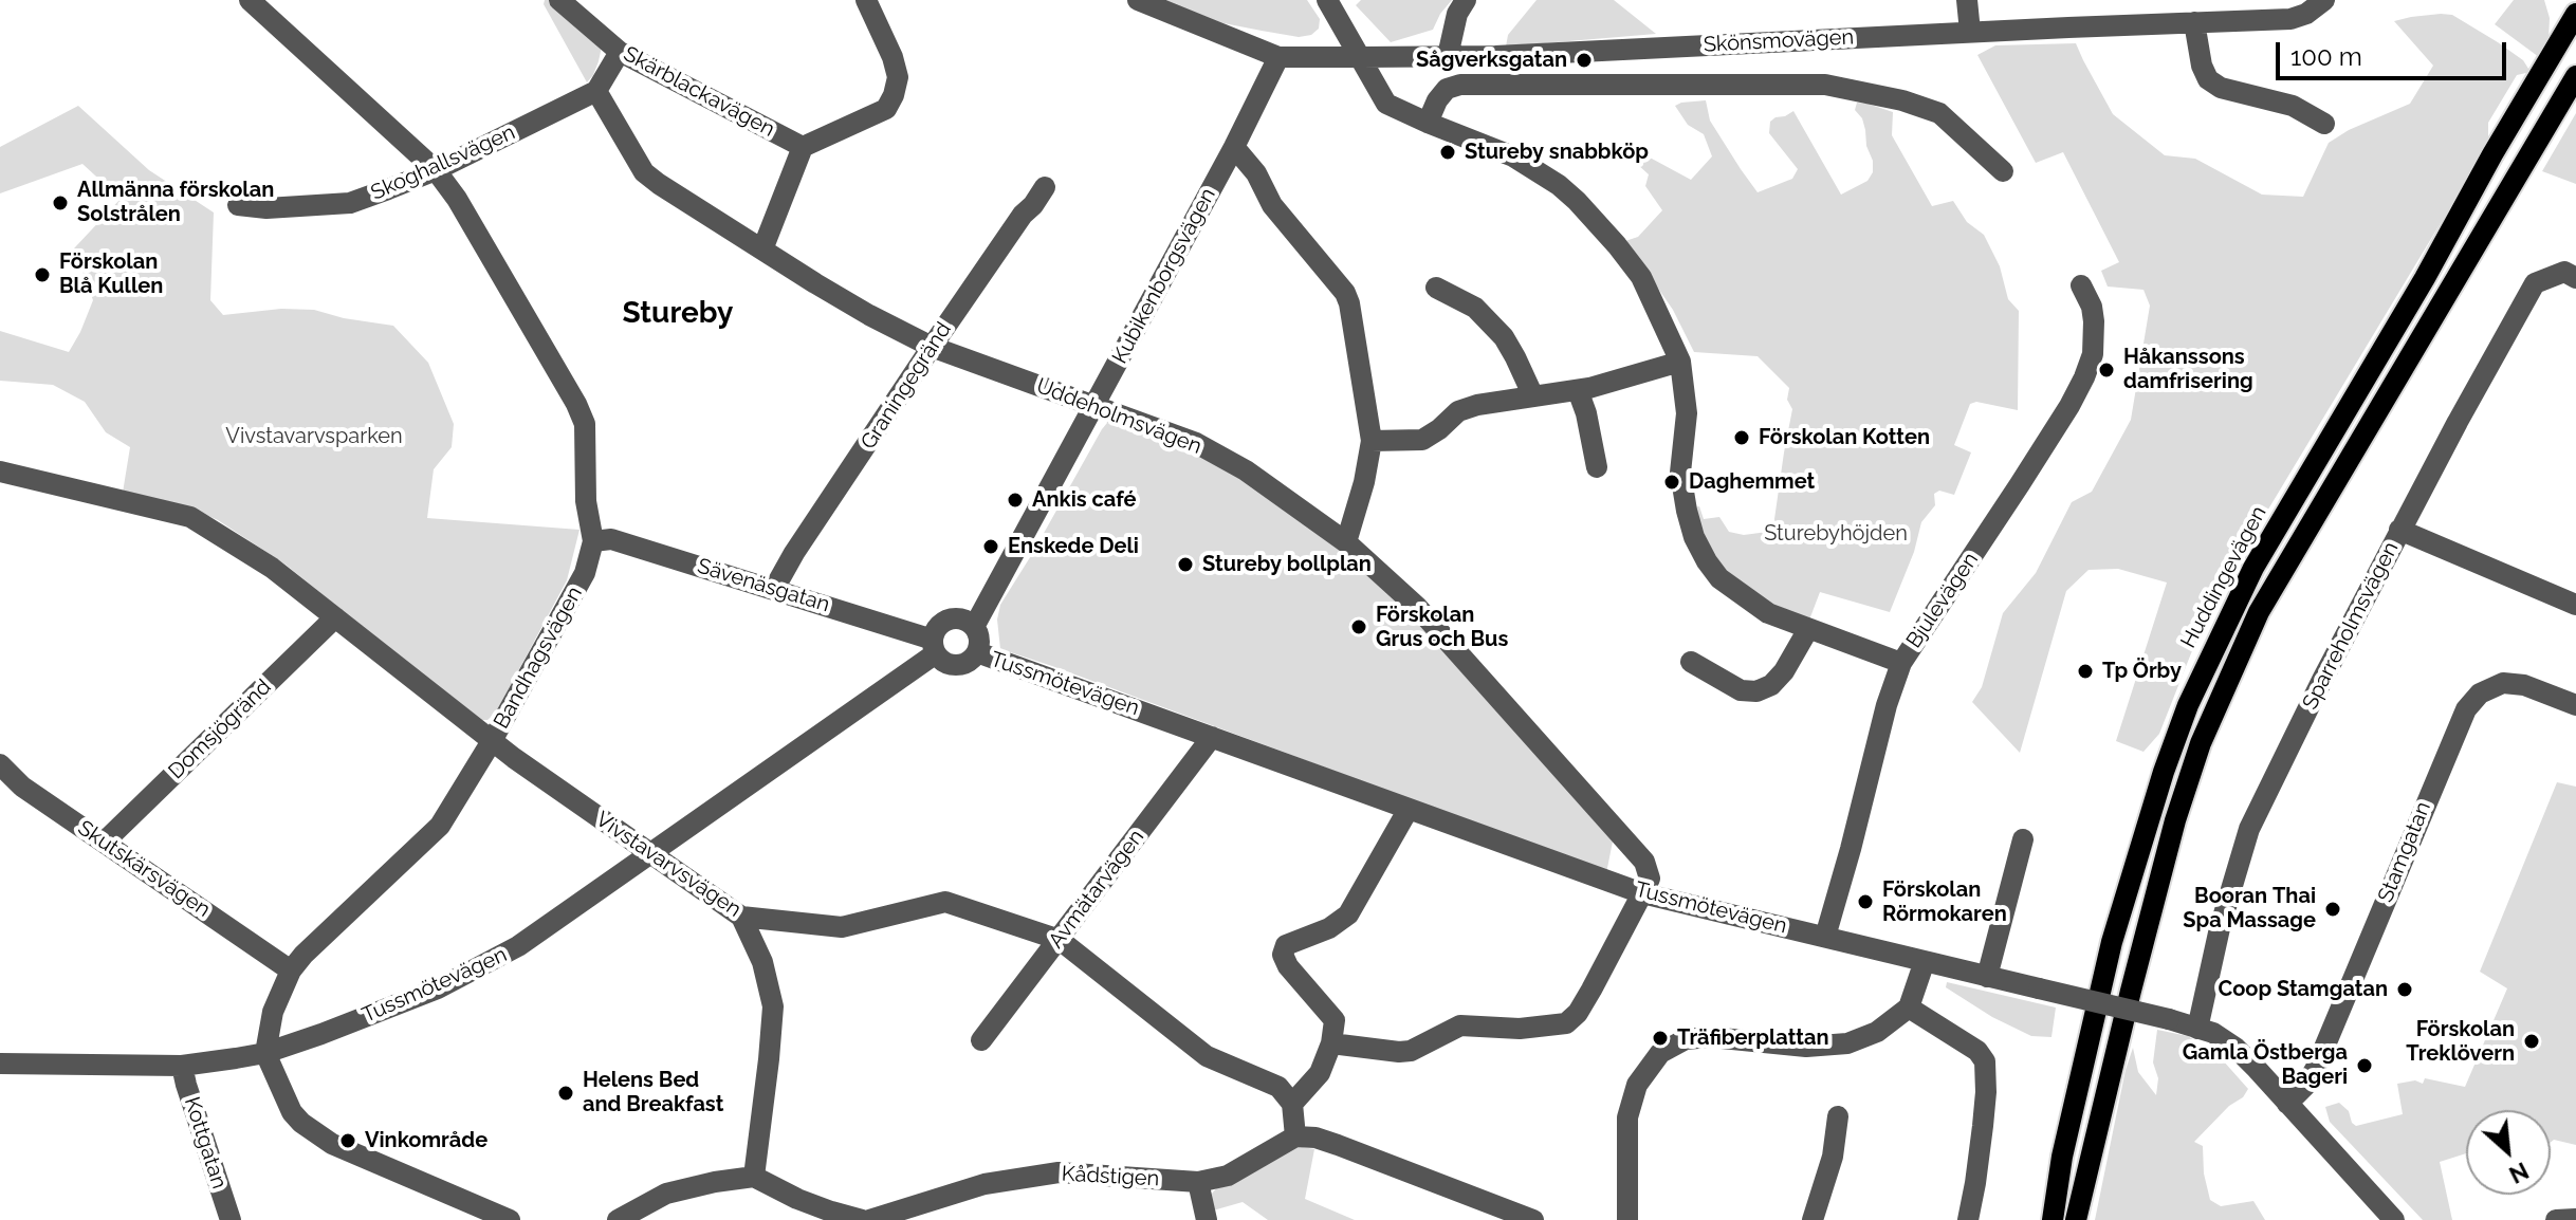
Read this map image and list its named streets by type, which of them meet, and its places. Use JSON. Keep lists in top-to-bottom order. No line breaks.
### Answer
{"streets":{"main road":["Huddingevägen"],"street":["Skönsmovägen","Skärblackavägen","Skoghallsvägen","Kubikenborgsvägen","Graningegränd","Uddeholmsvägen","Sävenäsgatan","Bjulevägen","Sparreholmsvägen","Bandhagsvägen","Tussmötevägen","Domsjögränd","Stamgatan","Vivstavarvsvägen","Skutskärsvägen","Avmätarvägen","Kottgatan","Kådstigen"]},"crossings":[["Skoghallsvägen","Uddeholmsvägen"],["Skoghallsvägen","Bandhagsvägen"],["Kubikenborgsvägen","Uddeholmsvägen"],["Kubikenborgsvägen","Sävenäsgatan"],["Kubikenborgsvägen","Tussmötevägen"],["Graningegränd","Uddeholmsvägen"],["Graningegränd","Sävenäsgatan"],["Uddeholmsvägen","Tussmötevägen"],["Sävenäsgatan","Bandhagsvägen"],["Sävenäsgatan","Tussmötevägen"],["Bjulevägen","Tussmötevägen"],["Sparreholmsvägen","Tussmötevägen"],["Bandhagsvägen","Tussmötevägen"],["Bandhagsvägen","Vivstavarvsvägen"],["Bandhagsvägen","Skutskärsvägen"],["Tussmötevägen","Stamgatan"],["Tussmötevägen","Vivstavarvsvägen"],["Tussmötevägen","Avmätarvägen"],["Tussmötevägen","Kottgatan"],["Domsjögränd","Vivstavarvsvägen"],["Domsjögränd","Skutskärsvägen"],["Vivstavarvsvägen","Avmätarvägen"]],"districts":["Stureby"],"parks":["Vivstavarvsparken","Sturebyhöjden"],"places":["Sågverksgatan","Stureby snabbköp","Allmänna förskolan Solstrålen","Förskolan Blå Kullen","Håkanssons damfrisering","Förskolan Kotten","Daghemmet","Ankis café","Enskede Deli","Stureby bollplan","Förskolan Grus och Bus","Tp Örby","Förskolan Rörmokaren","Booran Thai Spa Massage","Coop Stamgatan","Träfiberplattan","Förskolan Treklövern","Gamla Östberga Bageri","Helens Bed and Breakfast","Vinkområde"],"scale_bar":"100 m","north":"bottom right"}
